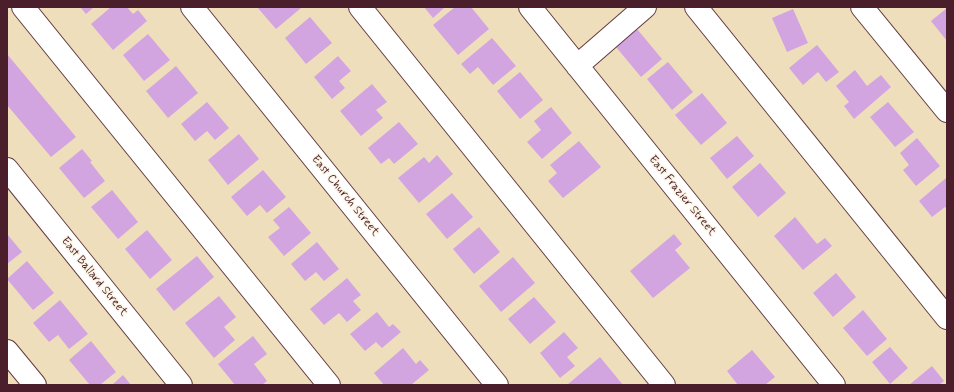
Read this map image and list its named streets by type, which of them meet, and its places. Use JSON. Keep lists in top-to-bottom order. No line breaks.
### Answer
{"streets":{"street":["East Church Street","East Frazier Street","East Ballard Street"]}}
